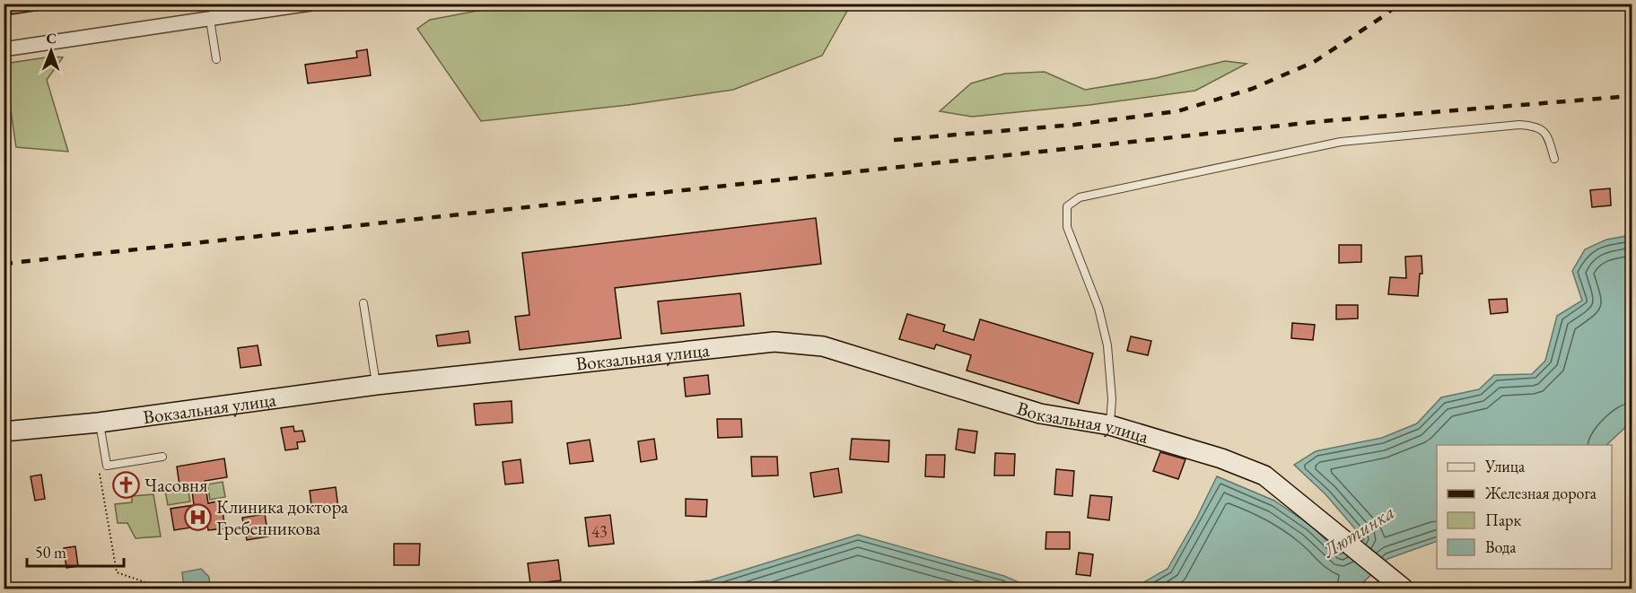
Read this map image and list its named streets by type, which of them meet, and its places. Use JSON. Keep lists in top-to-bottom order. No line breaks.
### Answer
{"streets":{"main road":["Вокзальная улица"]},"water":["Лютинка"],"places":{"church":["Часовня"],"hospital":["Клиника доктора Гребенникова"]},"house_numbers":["43"],"legend":["Улица","Железная дорога","Парк","Вода"],"scale_bar":"50 m","north":"top"}
